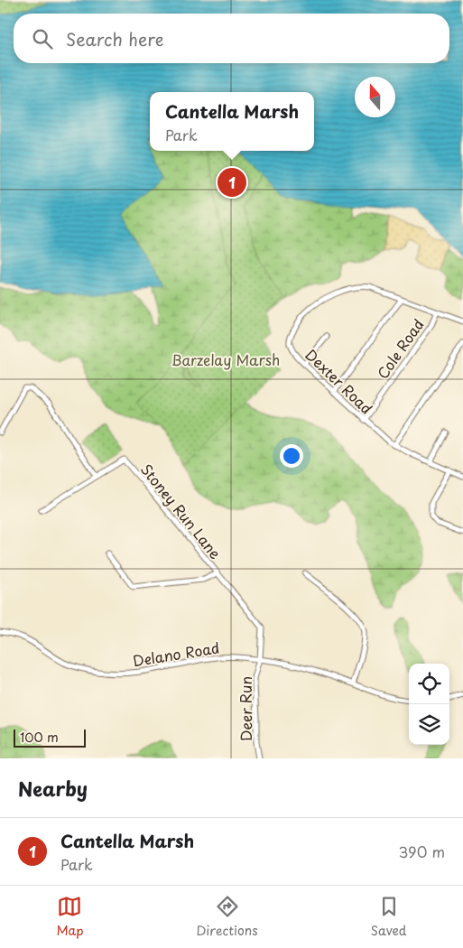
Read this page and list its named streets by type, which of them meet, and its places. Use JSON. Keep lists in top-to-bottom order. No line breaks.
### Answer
{"streets":{"street":["Cole Road","Dexter Road","Stoney Run Lane","Delano Road","Deer Run"]},"crossings":[["Cole Road","Dexter Road"],["Stoney Run Lane","Delano Road"],["Stoney Run Lane","Deer Run"],["Delano Road","Deer Run"]],"parks":["Barzelay Marsh"],"scale_bar":"100 m","north":"top","page":{"search":"Search here","popup":["Cantella Marsh","Park"],"pins":"1","scale":"100 m","heading":"Nearby","list":[{"mark":"1","name":"Cantella Marsh","note":"Park","value":"390 m"}],"nav":["Map","Directions","Saved"]}}
